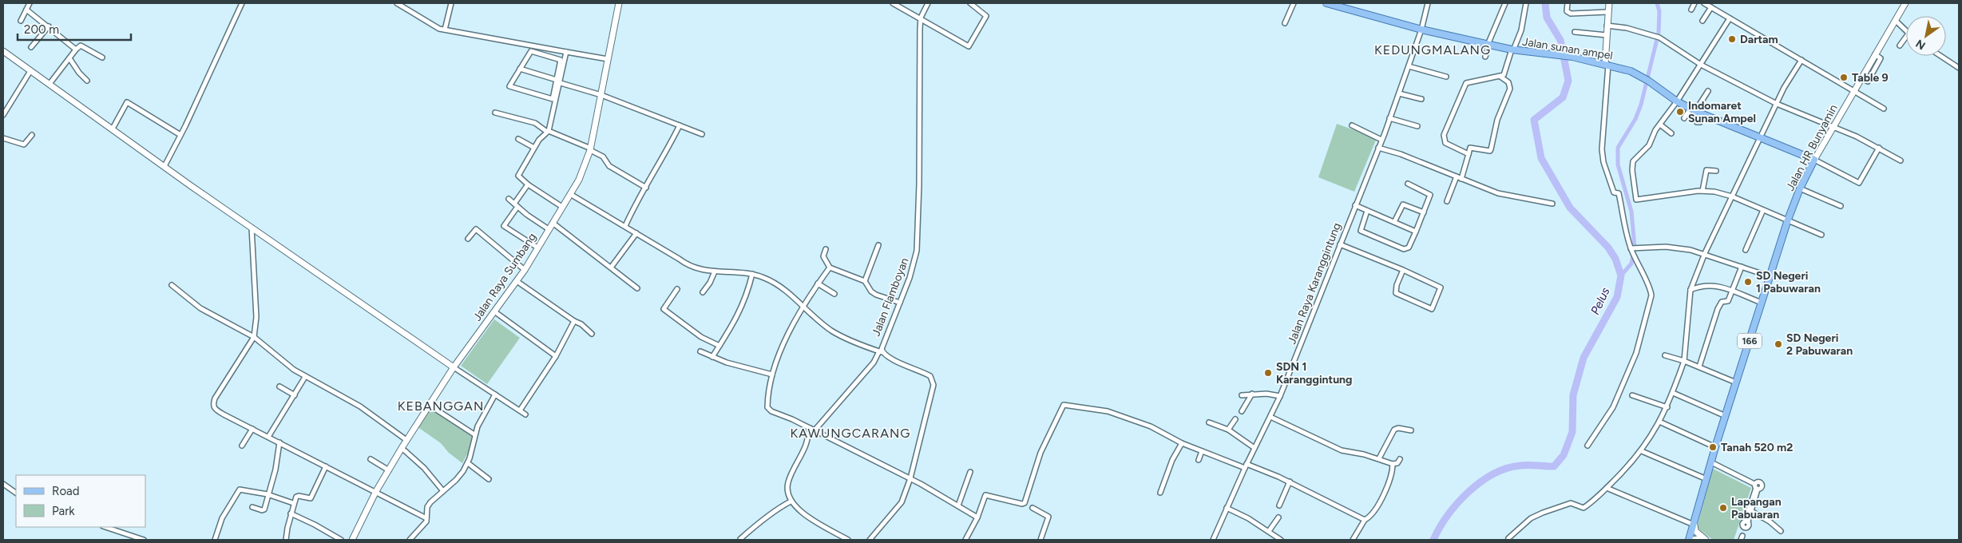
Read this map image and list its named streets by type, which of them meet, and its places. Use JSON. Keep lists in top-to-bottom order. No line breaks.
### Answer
{"streets":{"main road":["Jalan sunan ampel","Jalan HR Bunyamin","166"],"street":["Jalan Raya Sumbang","Jalan Raya Karanggintung","Jalan Flamboyan"]},"crossings":[["Jalan sunan ampel","Jalan HR Bunyamin"],["Jalan sunan ampel","Jalan Raya Karanggintung"],["Jalan HR Bunyamin","166"]],"districts":["KEDUNGMALANG","KEBANGGAN","KAWUNGCARANG"],"water":["Pelus"],"places":["Dartam","Table 9","Indomaret Sunan Ampel","SD Negeri 1 Pabuwaran","SD Negeri 2 Pabuwaran","SDN 1 Karanggintung","Tanah 520 m2","Lapangan Pabuaran"],"legend":["Road","Park"],"scale_bar":"200 m","north":"bottom left"}
